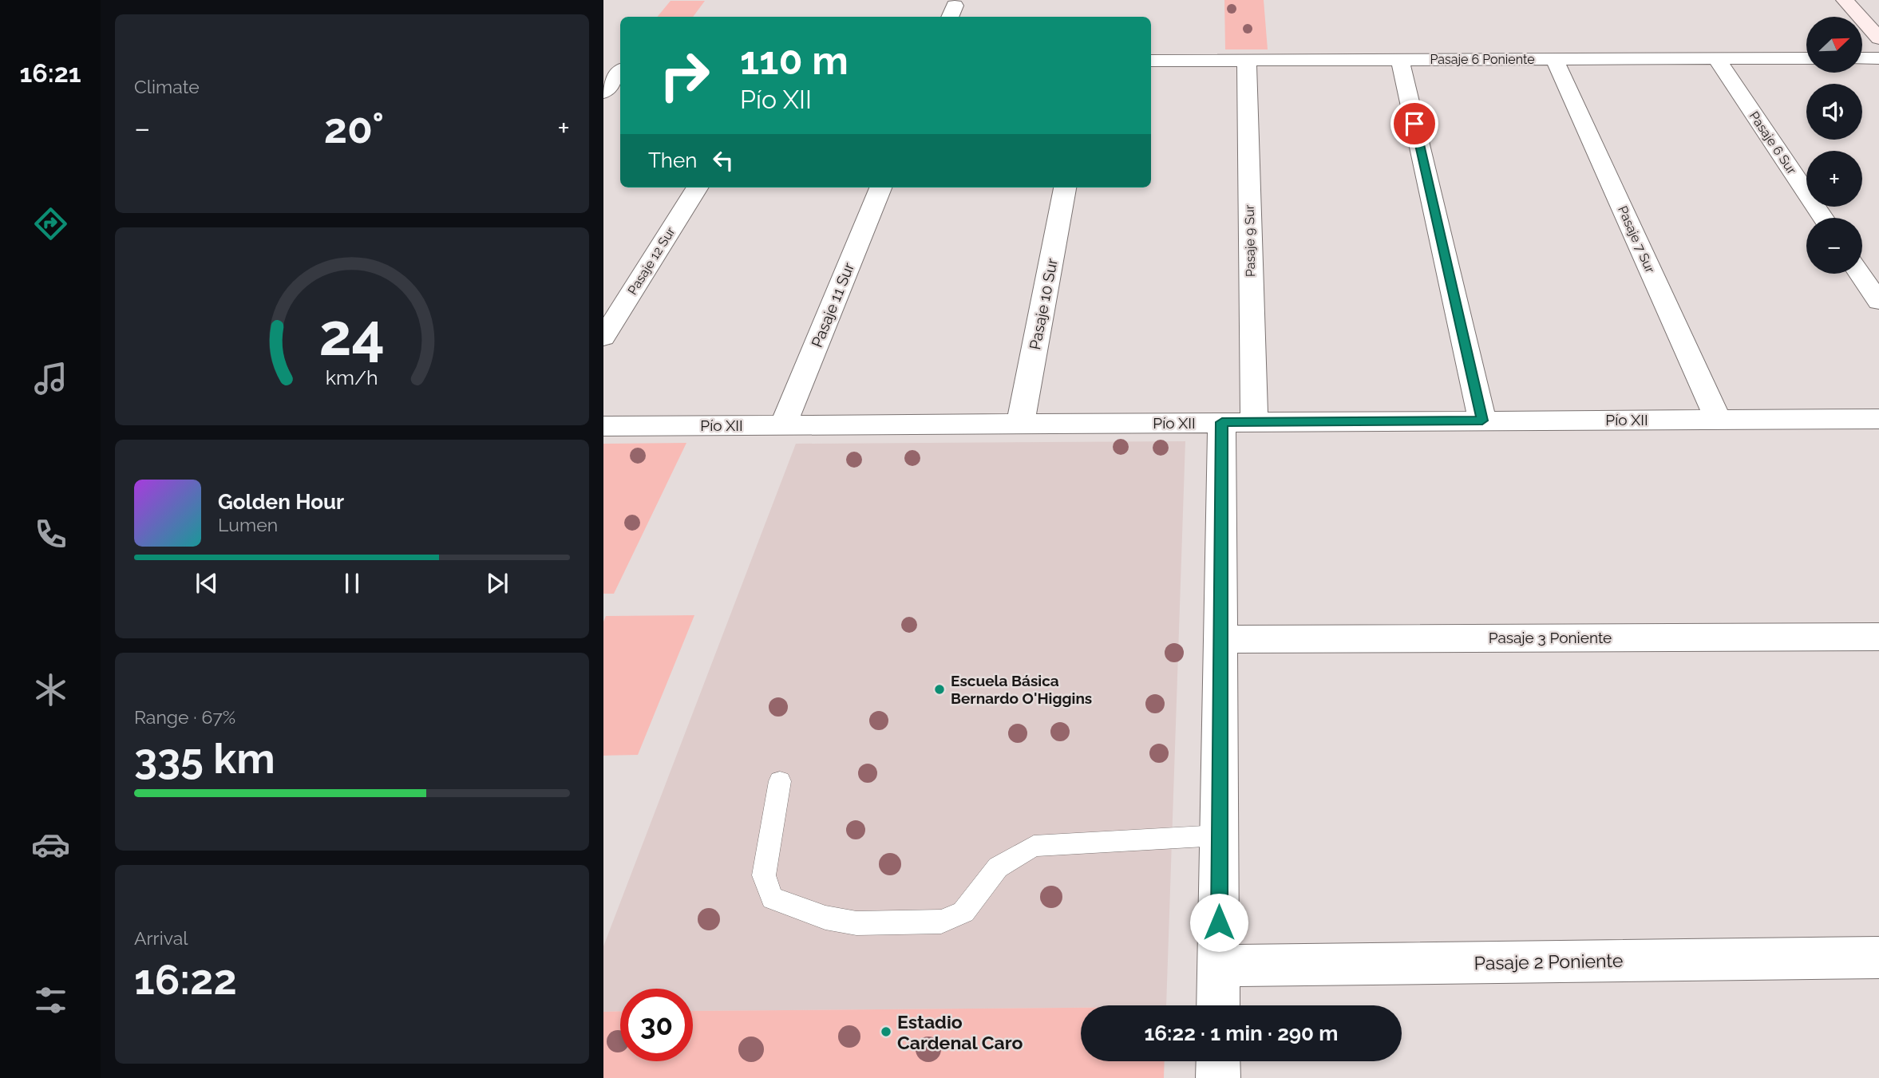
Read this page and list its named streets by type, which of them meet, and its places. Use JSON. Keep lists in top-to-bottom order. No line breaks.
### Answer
{"streets":{"street":["Pasaje 6 Poniente","Pasaje 6 Sur","Pasaje 7 Sur","Pasaje 9 Sur","Pasaje 12 Sur","Pasaje 10 Sur","Pasaje 11 Sur","Pío XII","Pasaje 3 Poniente","Pasaje 2 Poniente"]},"crossings":[["Pasaje 6 Poniente","Pasaje 6 Sur"],["Pasaje 6 Poniente","Pasaje 7 Sur"],["Pasaje 6 Poniente","Pasaje 9 Sur"],["Pasaje 7 Sur","Pío XII"],["Pasaje 9 Sur","Pío XII"],["Pasaje 9 Sur","Pasaje 3 Poniente"],["Pasaje 9 Sur","Pasaje 2 Poniente"],["Pasaje 10 Sur","Pío XII"],["Pasaje 11 Sur","Pío XII"]],"places":["Escuela Básica Bernardo O'Higgins","Estadio Cardenal Caro"],"north":"top right","page":{"tabs":"16:21","tile":["Climate",["Range · 67%","335 km"],["Arrival","16:22"]],"map_buttons":["+","−"],"turn":["110 m","Pío XII"],"heat":["−","20°","+"],"then":"Then","song":["Golden Hour","Lumen"],"limit":"30","trip":"16:22 · 1 min · 290 m","gauge":["24","km/h"]}}
